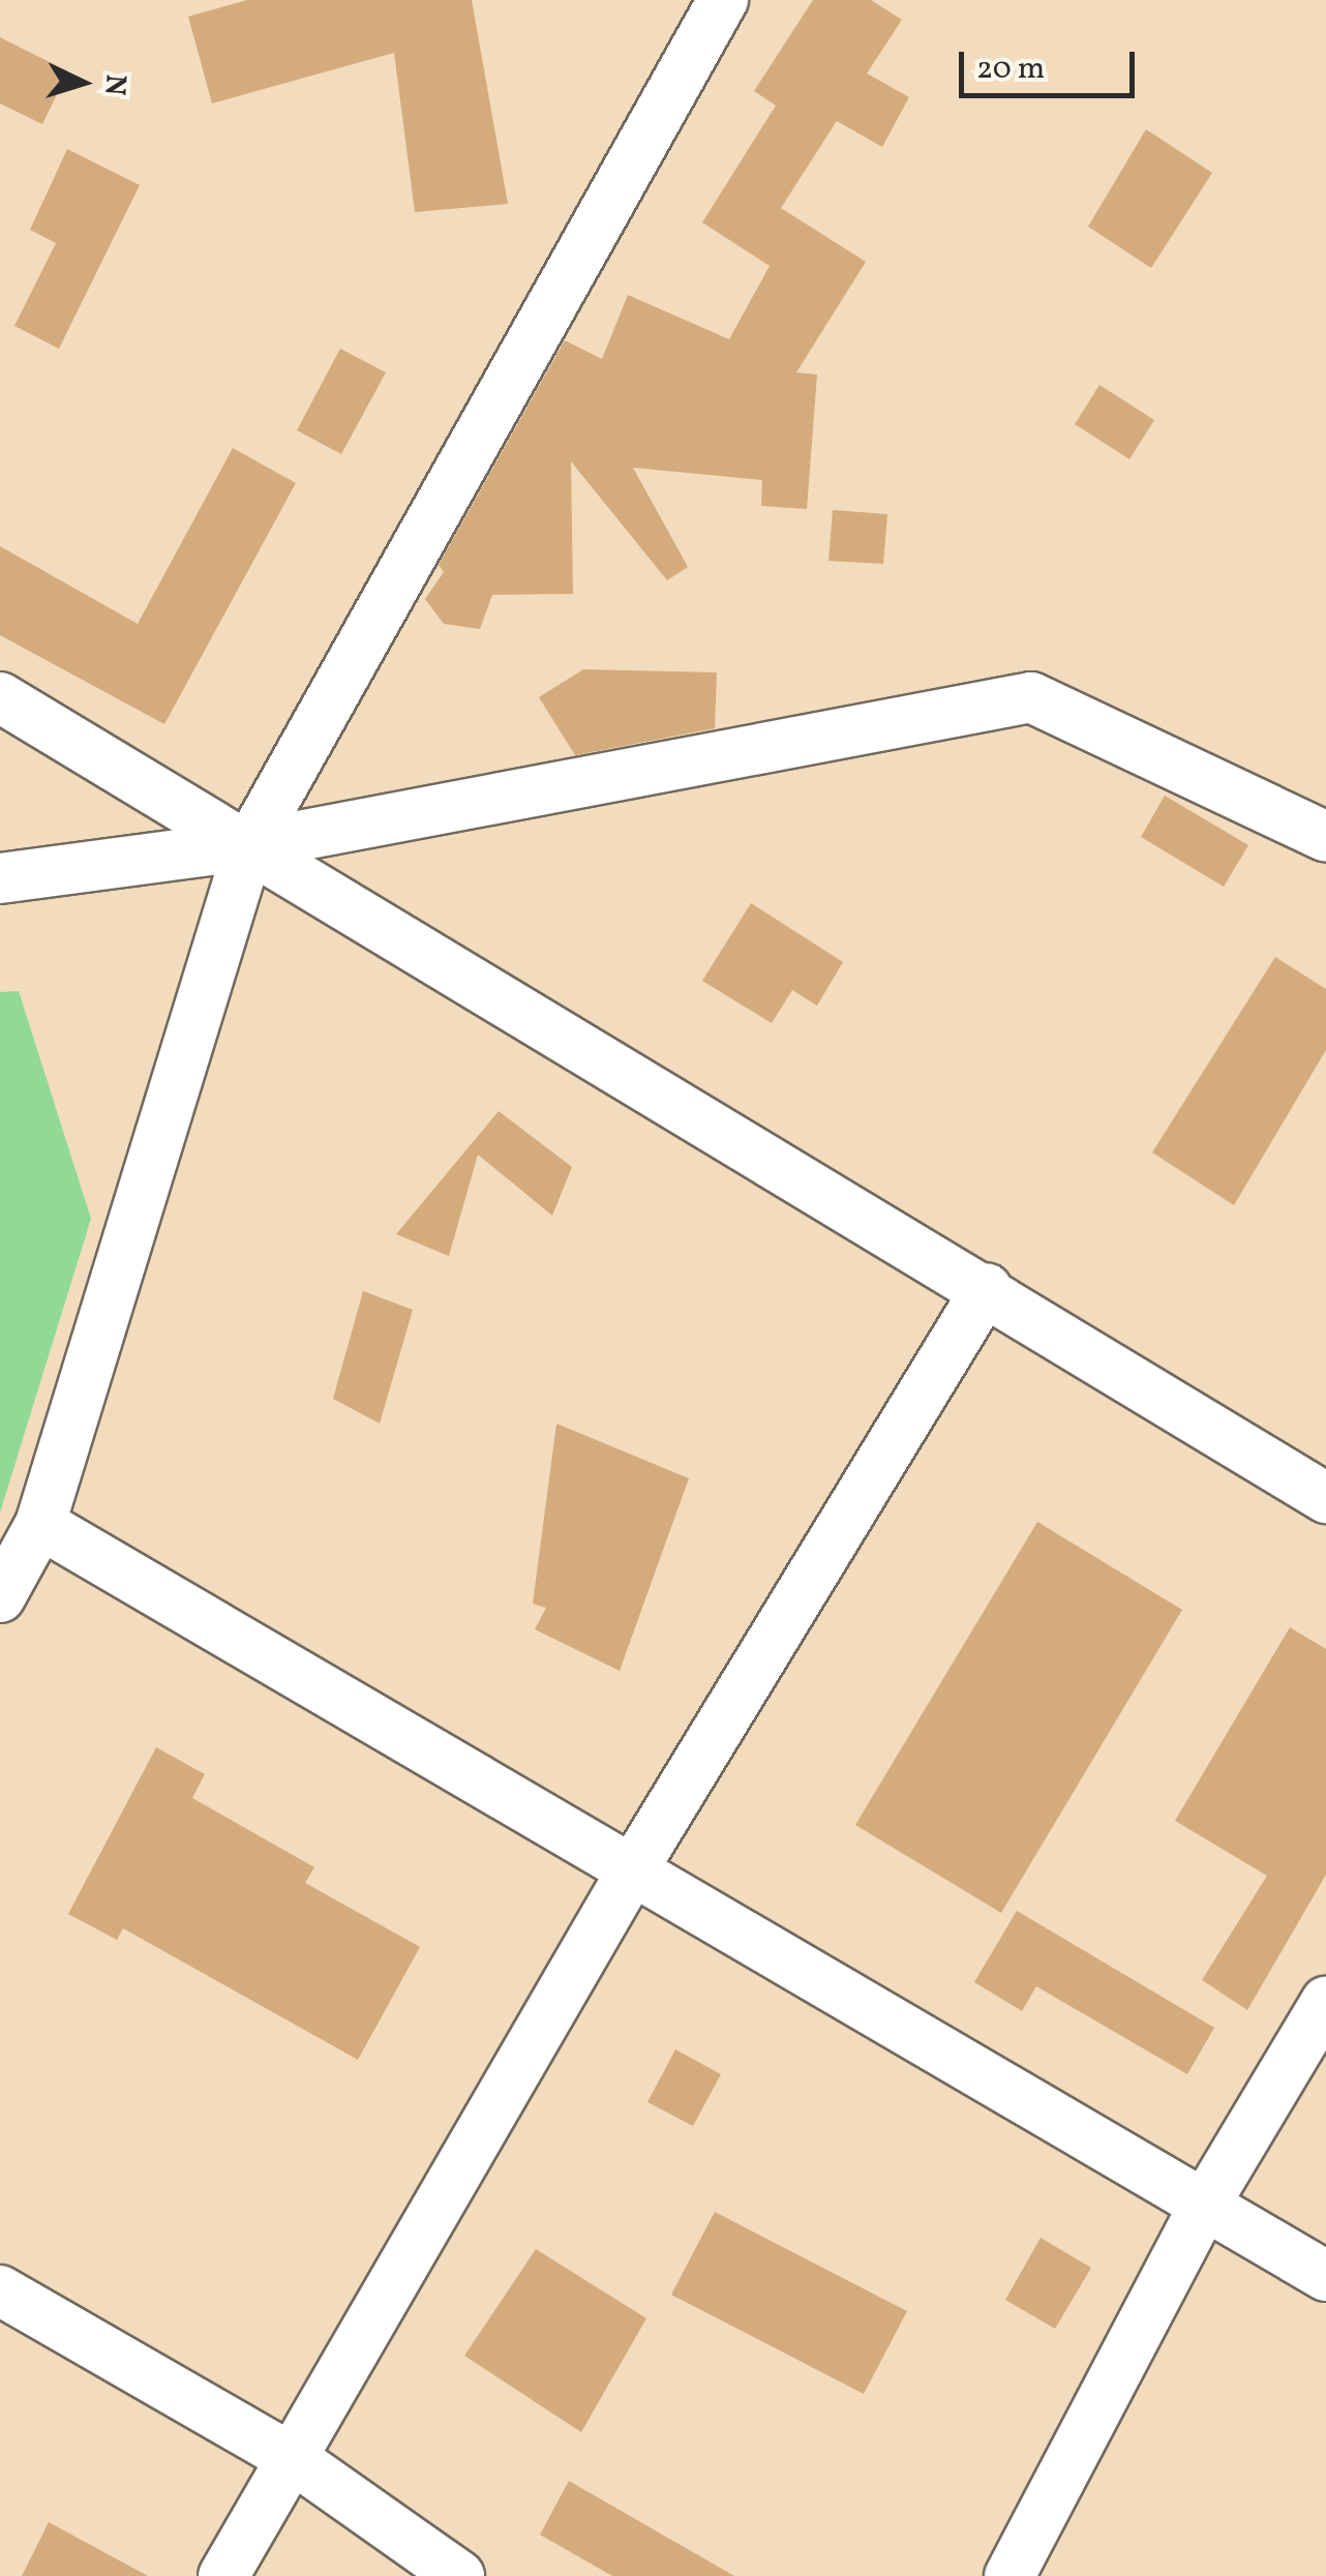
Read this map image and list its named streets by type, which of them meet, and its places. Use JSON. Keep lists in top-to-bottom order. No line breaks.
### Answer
{"scale_bar":"20 m","north":"right"}
